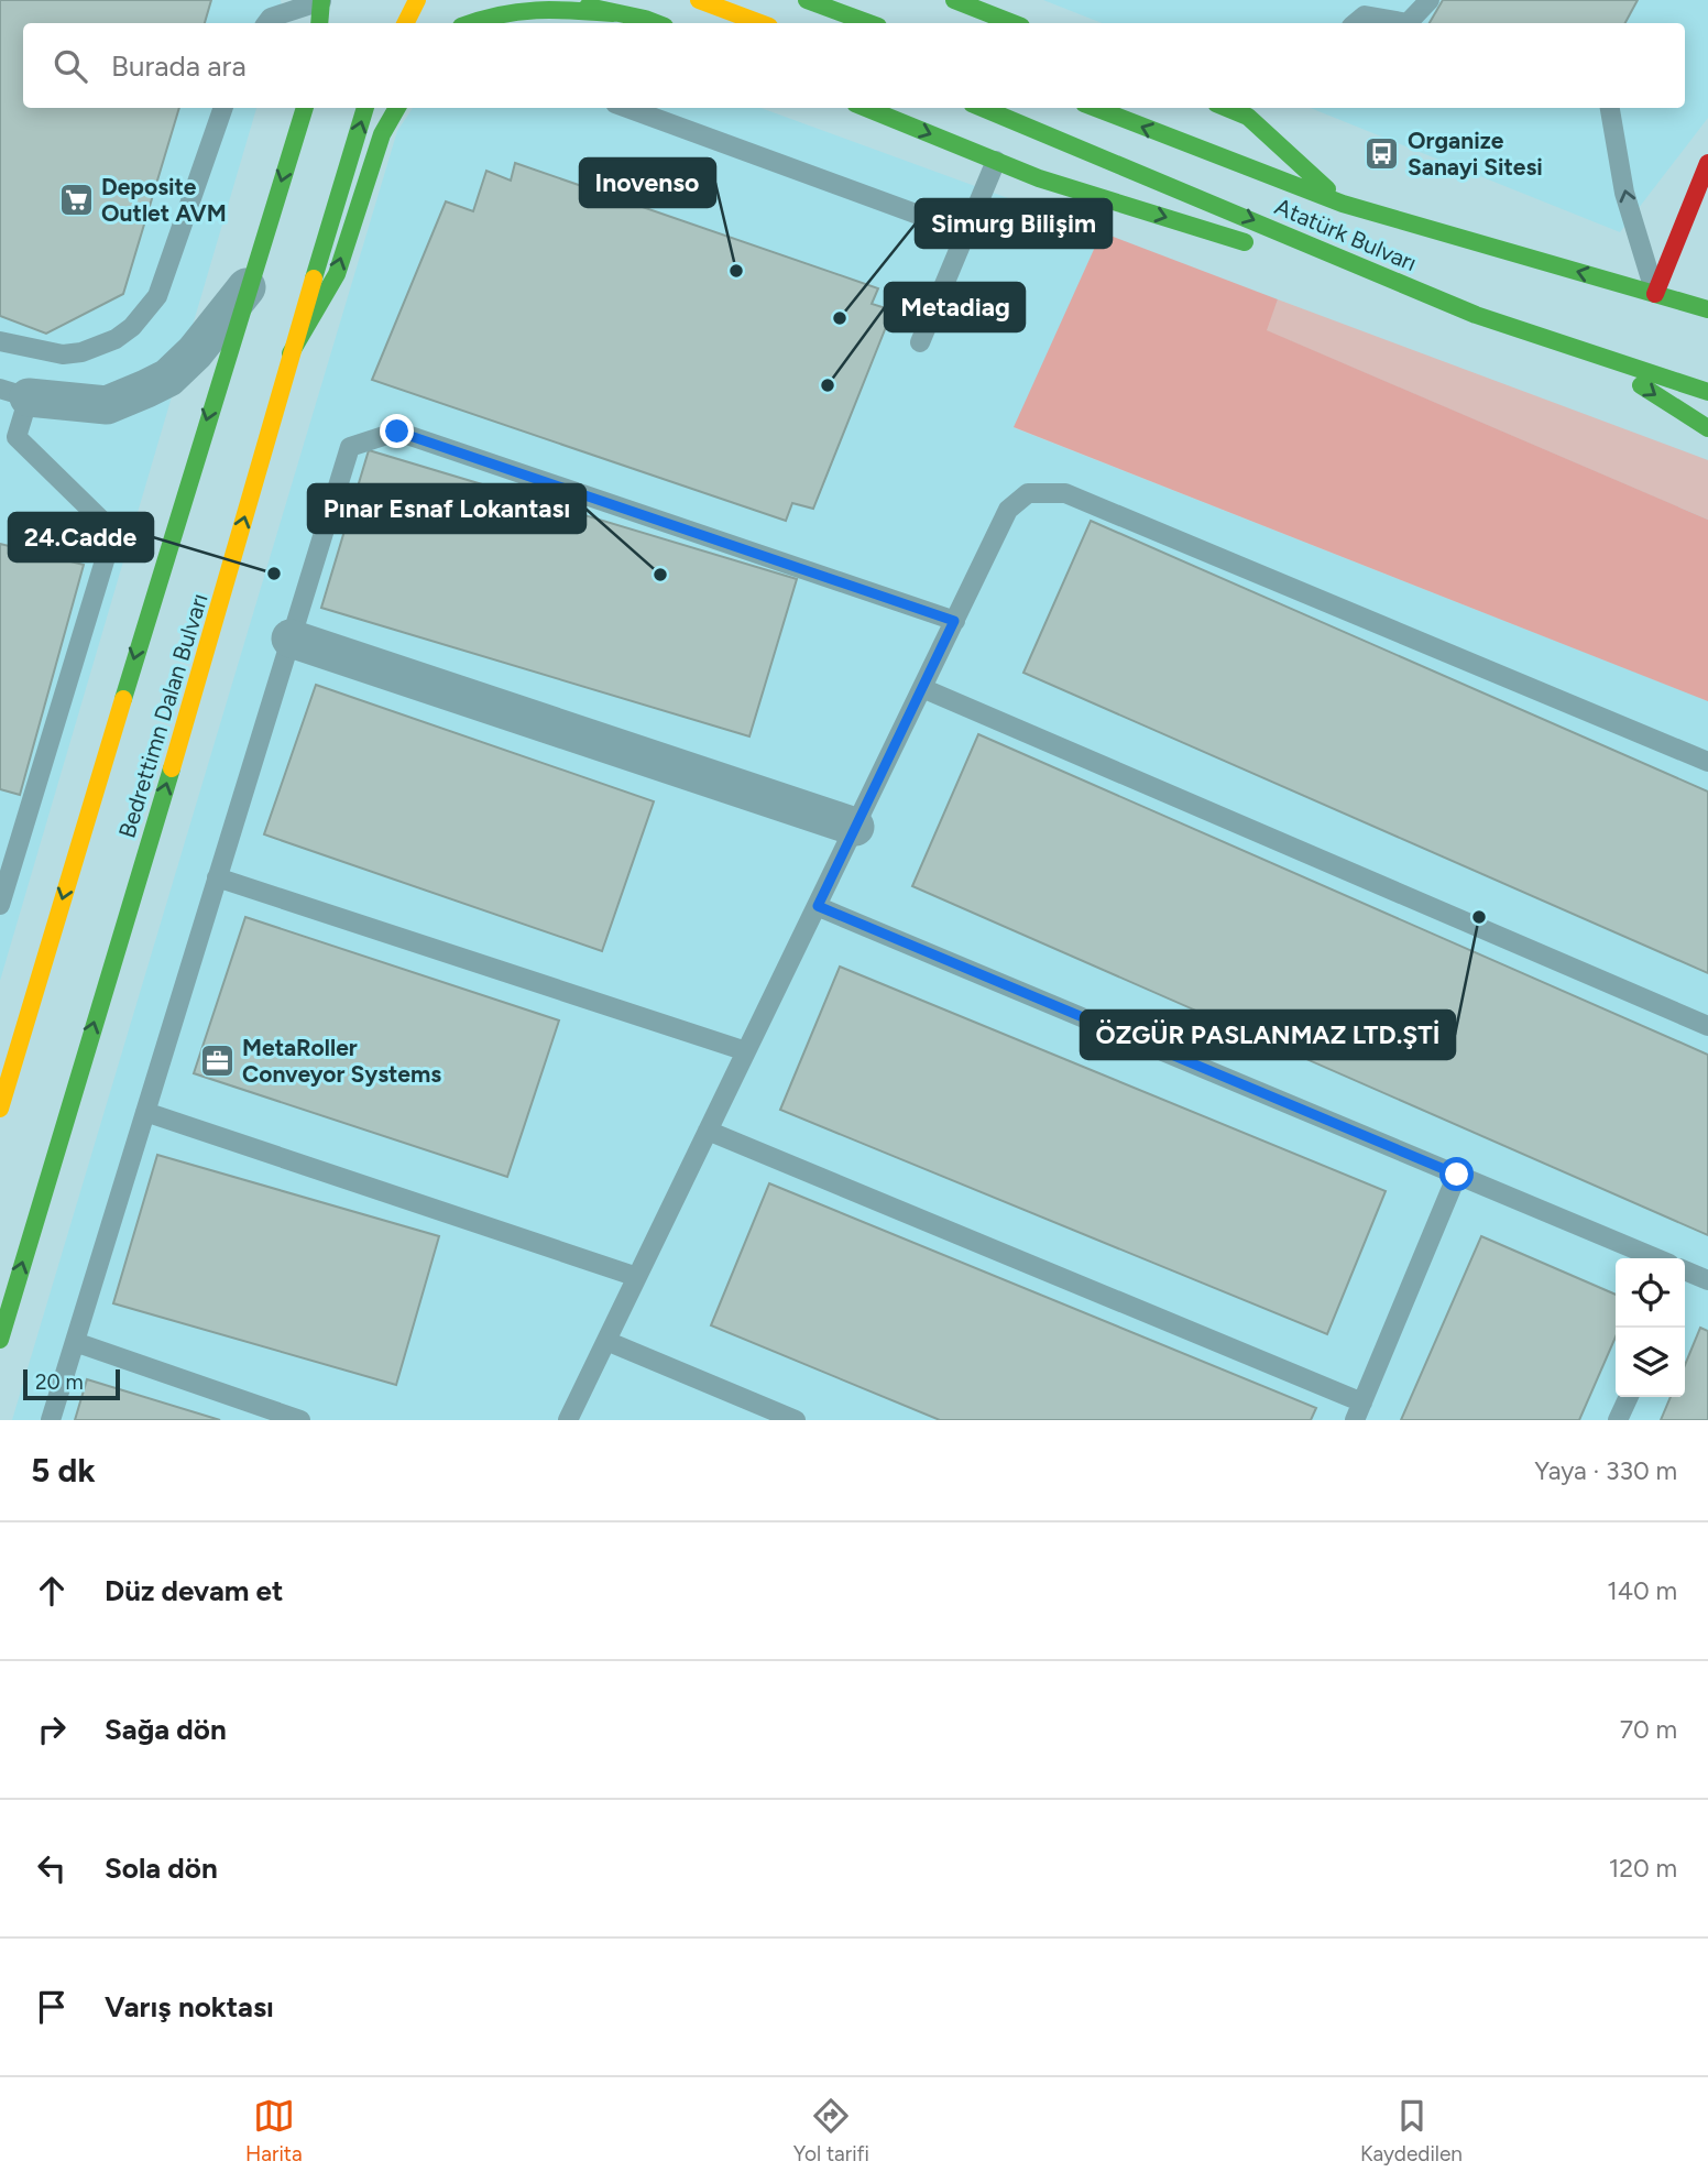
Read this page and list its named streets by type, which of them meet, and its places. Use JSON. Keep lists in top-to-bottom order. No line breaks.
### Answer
{"streets":{"main road":["Atatürk Bulvarı","Bedrettimn Dalan Bulvarı"]},"places":{"bus stop":["Organize Sanayi Sitesi"],"supermarket":["Deposite Outlet AVM"],"other":["Inovenso","Simurg Bilişim","Metadiag","24.Cadde","Pınar Esnaf Lokantası","ÖZGÜR PASLANMAZ LTD.ŞTİ"],"office":["MetaRoller Conveyor Systems"]},"scale_bar":"20 m","page":{"search":"Burada ara","scale":"20 m","heading":["5 dk","Yaya · 330 m"],"list":[["Düz devam et","140 m"],["Sağa dön","70 m"],["Sola dön","120 m"],"Varış noktası"],"nav":["Harita","Yol tarifi","Kaydedilen"]}}
